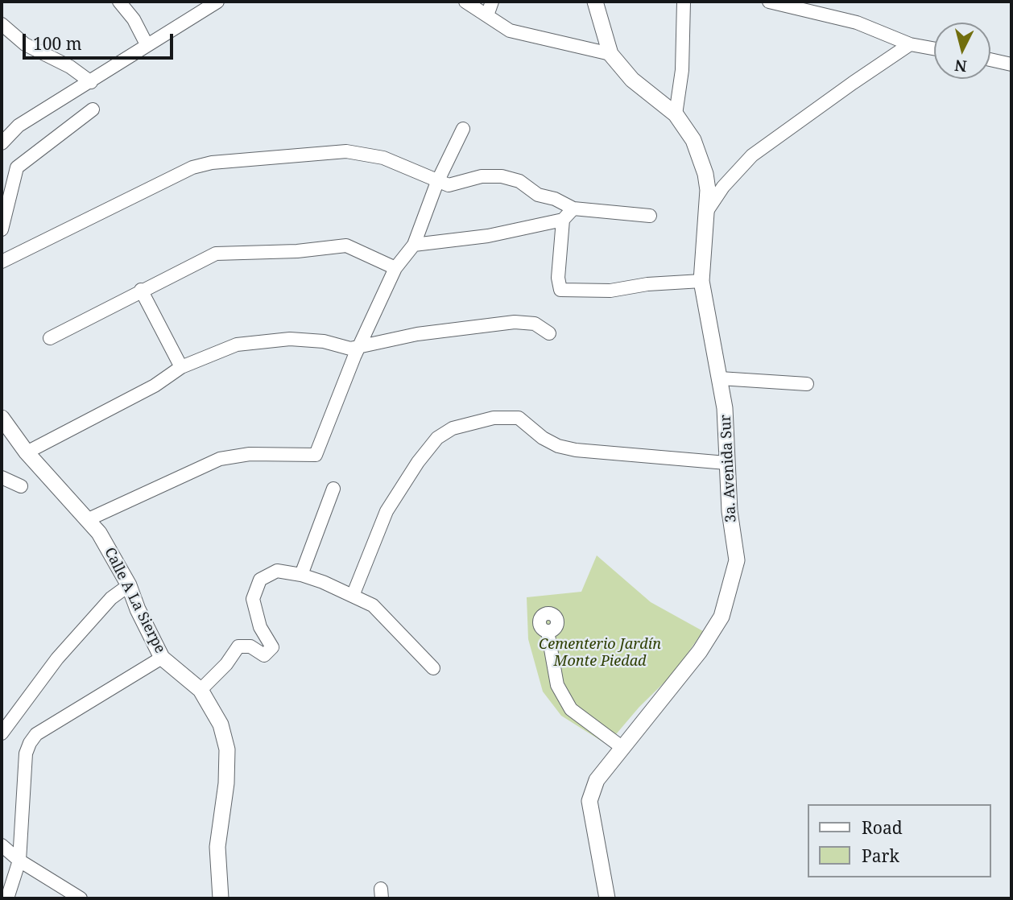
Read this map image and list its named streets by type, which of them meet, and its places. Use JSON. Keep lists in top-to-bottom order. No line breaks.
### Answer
{"streets":{"street":["3a. Avenida Sur","Calle A La Sierpe"]},"parks":["Cementerio Jardín Monte Piedad"],"legend":["Road","Park"],"scale_bar":"100 m","north":"bottom"}
